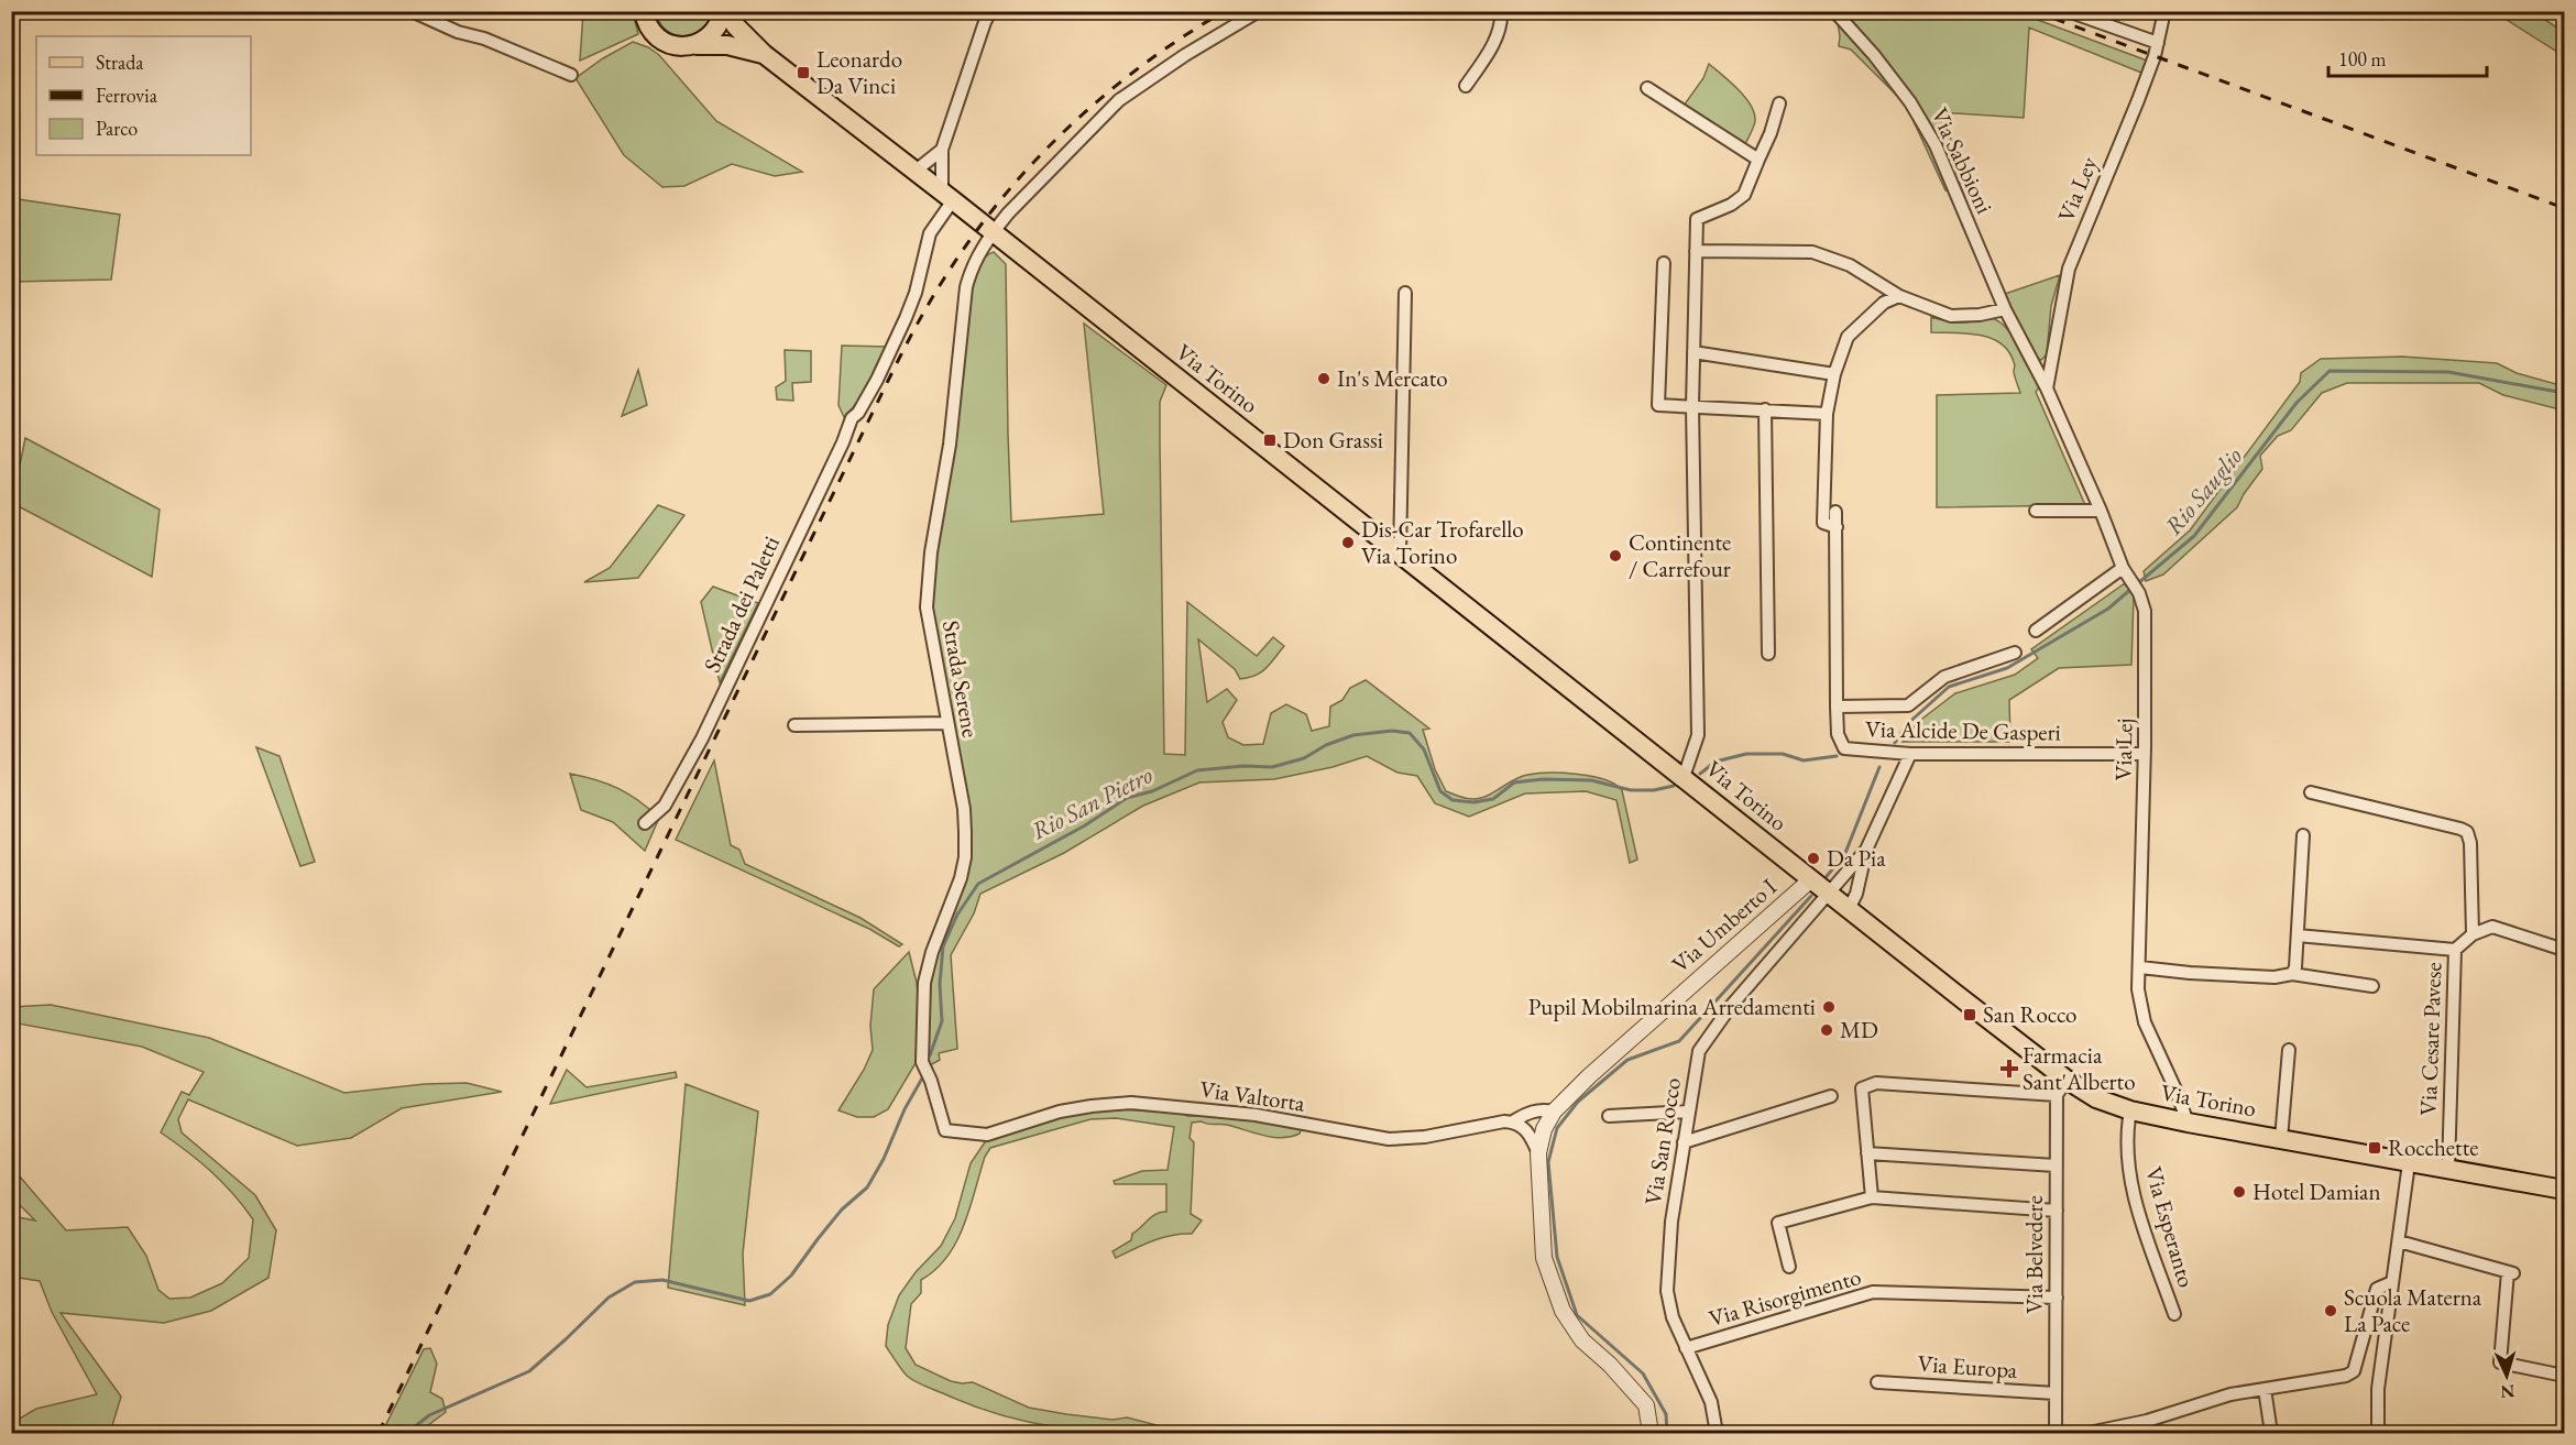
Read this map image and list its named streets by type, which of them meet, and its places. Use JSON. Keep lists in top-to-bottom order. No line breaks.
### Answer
{"streets":{"main road":["Via Torino"],"street":["Via Sabbioni","Via Ley","Strada dei Paletti","Strada Serene","Via Alcide De Gasperi","Via Lej","Via Umberto I","Via Cesare Pavese","Via Valtorta","Via San Rocco","Via Esperanto","Via Belvedere","Via Risorgimento","Via Europa"]},"crossings":[["Via Sabbioni","Via Ley"],["Via Sabbioni","Via Lej"],["Via Ley","Via Lej"],["Via Torino","Strada dei Paletti"],["Via Torino","Strada Serene"],["Via Torino","Via Lej"],["Via Torino","Via Umberto I"],["Via Torino","Via Cesare Pavese"],["Via Torino","Via San Rocco"],["Via Torino","Via Esperanto"],["Via Torino","Via Belvedere"],["Strada Serene","Via Valtorta"],["Via Alcide De Gasperi","Via Lej"],["Via Umberto I","Via Valtorta"],["Via San Rocco","Via Risorgimento"],["Via Belvedere","Via Risorgimento"],["Via Belvedere","Via Europa"]],"water":["Rio Sauglio","Rio San Pietro"],"places":{"transit":["Leonardo Da Vinci","Don Grassi","San Rocco","Rocchette"],"other":["In's Mercato","Dis-Car Trofarello Via Torino","Continente / Carrefour","Da Pia","Pupil Mobilmarina Arredamenti","MD","Hotel Damian","Scuola Materna La Pace"],"health":["Farmacia Sant'Alberto"]},"legend":["Strada","Ferrovia","Parco"],"scale_bar":"100 m","north":"bottom"}
